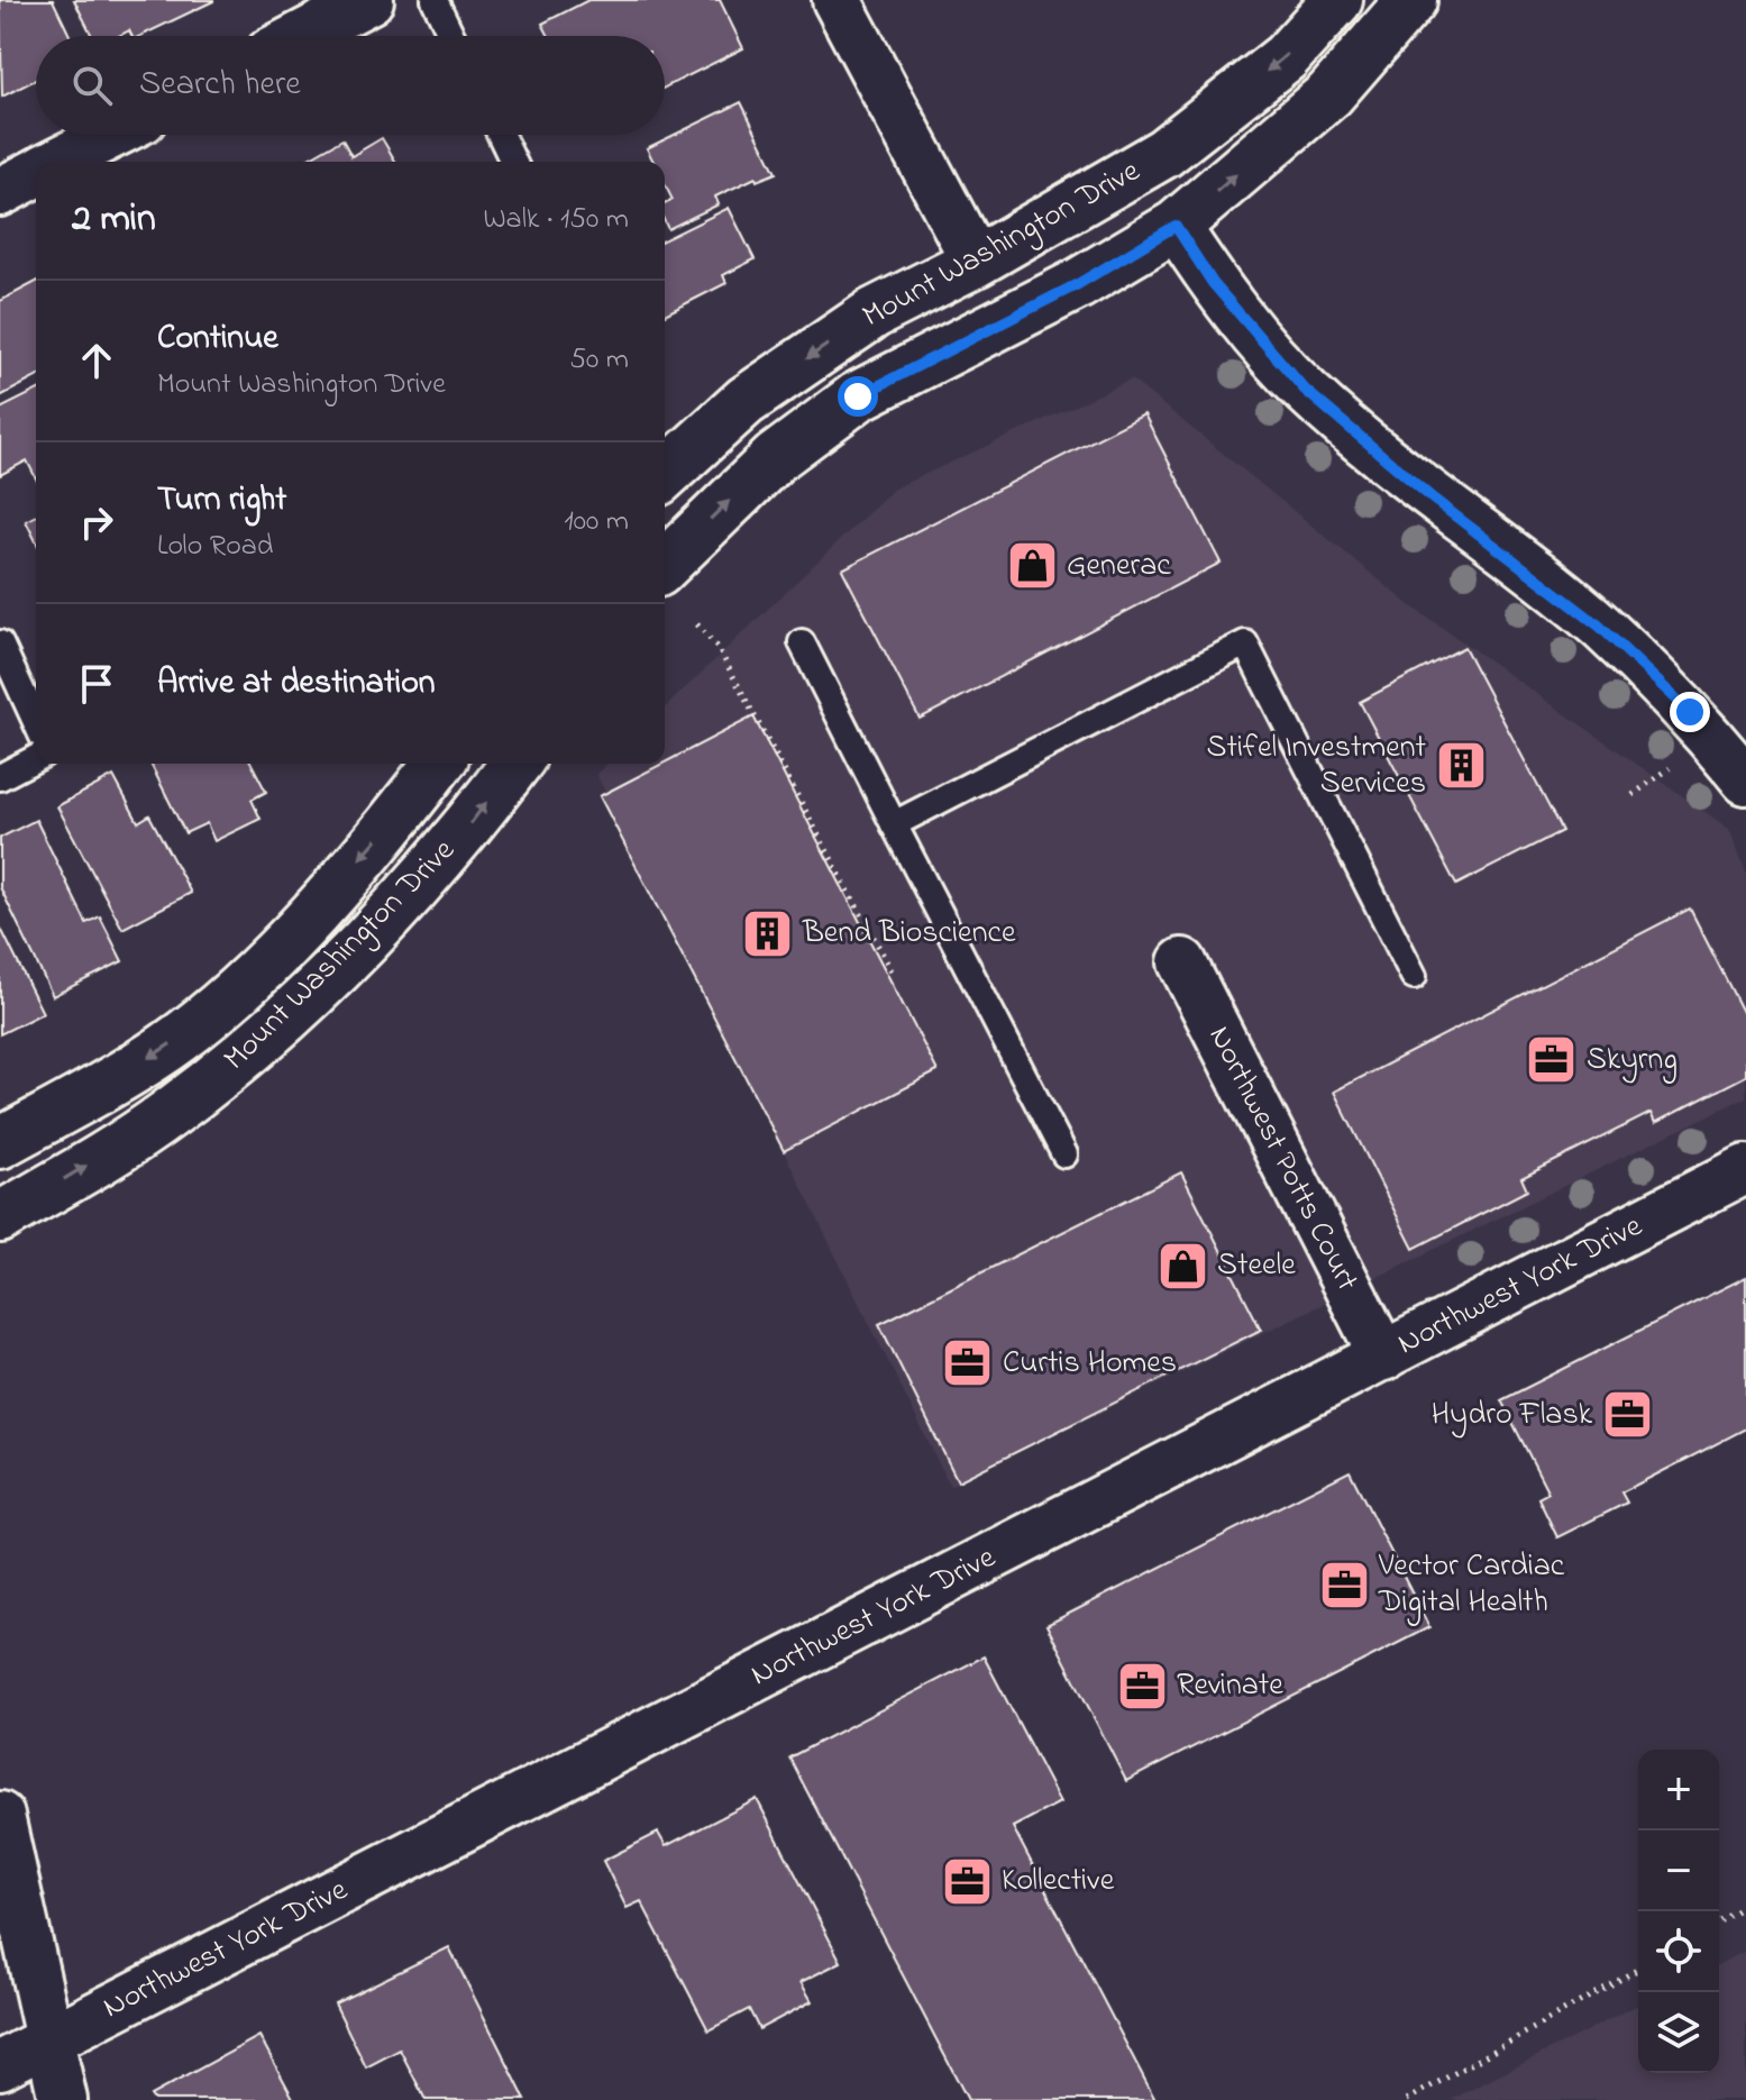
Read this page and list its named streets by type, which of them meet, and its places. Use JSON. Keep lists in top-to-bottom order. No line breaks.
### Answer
{"streets":{"main road":["Mount Washington Drive"],"street":["Northwest Potts Court","Northwest York Drive"]},"crossings":[["Northwest Potts Court","Northwest York Drive"]],"places":{"shop":["Generac","Steele"],"building":["Stifel Investment Services","Bend Bioscience"],"office":["Skyrng","Curtis Homes","Hydro Flask","Vector Cardiac Digital Health","Revinate","Kollective"]},"page":{"search":"Search here","heading":["2 min","Walk · 150 m"],"list":[["Continue","Mount Washington Drive","50 m"],["Turn right","Lolo Road","100 m"],"Arrive at destination"],"map_buttons":["+","−"]}}
